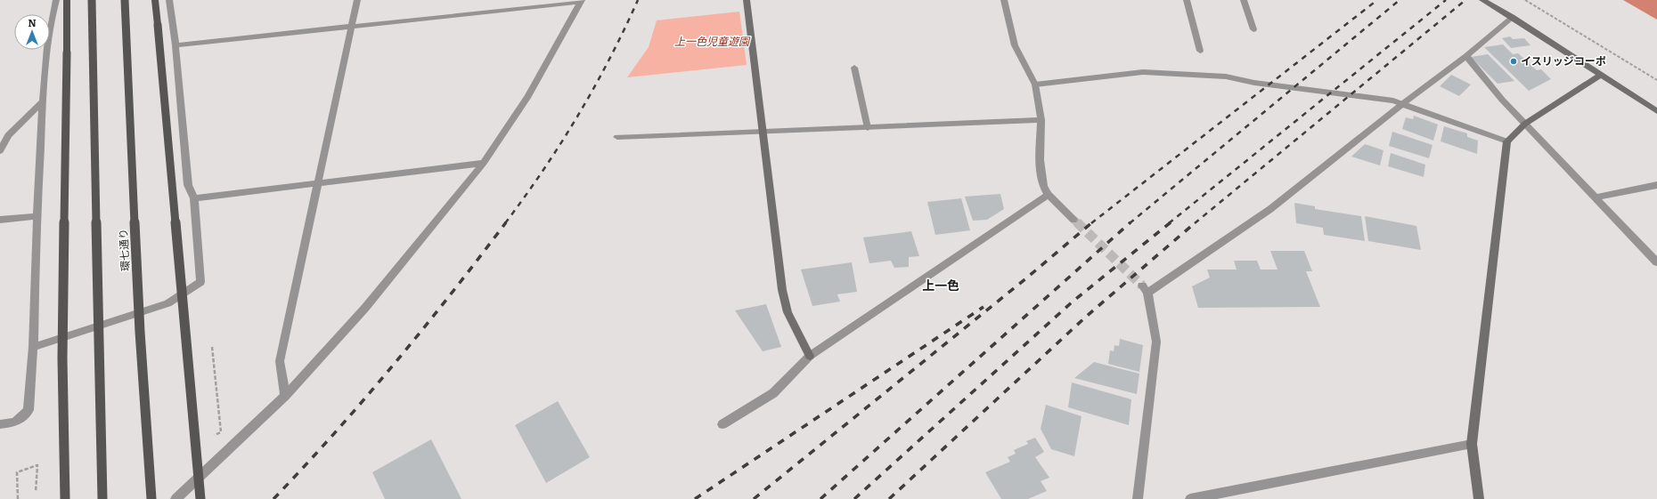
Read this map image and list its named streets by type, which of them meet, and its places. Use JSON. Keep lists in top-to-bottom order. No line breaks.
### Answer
{"streets":{"main road":["環七通り"]},"districts":["上一色"],"parks":["上一色児童遊園"],"places":["イスリッジコーポ"],"north":"top"}
